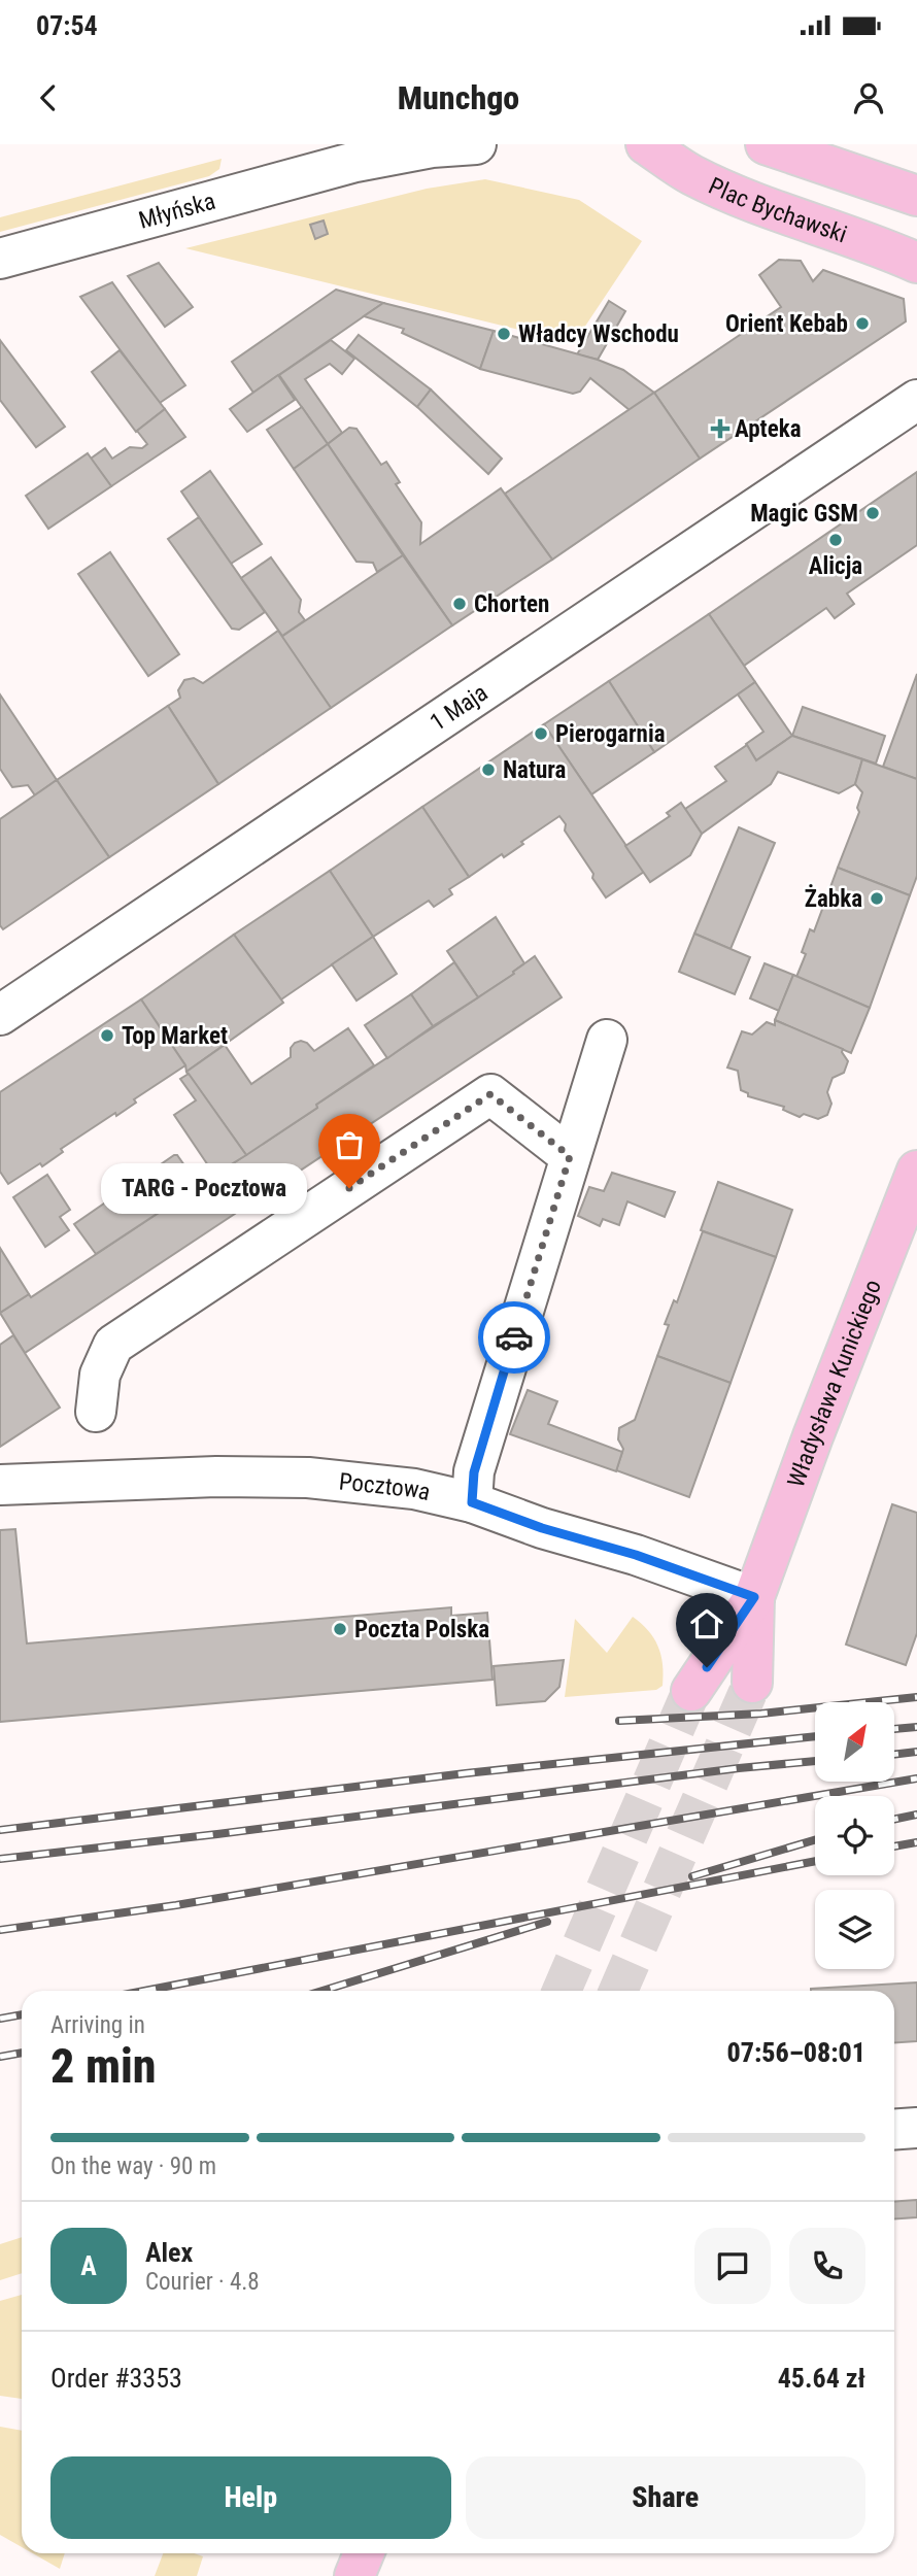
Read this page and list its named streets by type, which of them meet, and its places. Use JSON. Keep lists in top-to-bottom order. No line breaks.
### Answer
{"streets":{"main road":["Plac Bychawski","Władysława Kunickiego"],"street":["Młyńska","1 Maja","Pocztowa"]},"crossings":[["Władysława Kunickiego","Pocztowa"]],"places":{"other":["Orient Kebab","Władcy Wschodu","Magic GSM","Alicja","Chorten","Pierogarnia","Natura","Żabka","Top Market","TARG - Pocztowa","Poczta Polska"],"health":["Apteka"]},"north":"top right","page":{"status":"07:54","header":"Munchgo","bubble":"TARG - Pocztowa","heading":["2 min","Arriving in","07:56–08:01"],"panel":["Alex","Courier · 4.8","Order #3353","45.64 zł"],"bar":"On the way · 90 m","round":"A","buttons":["Help","Share"]}}
